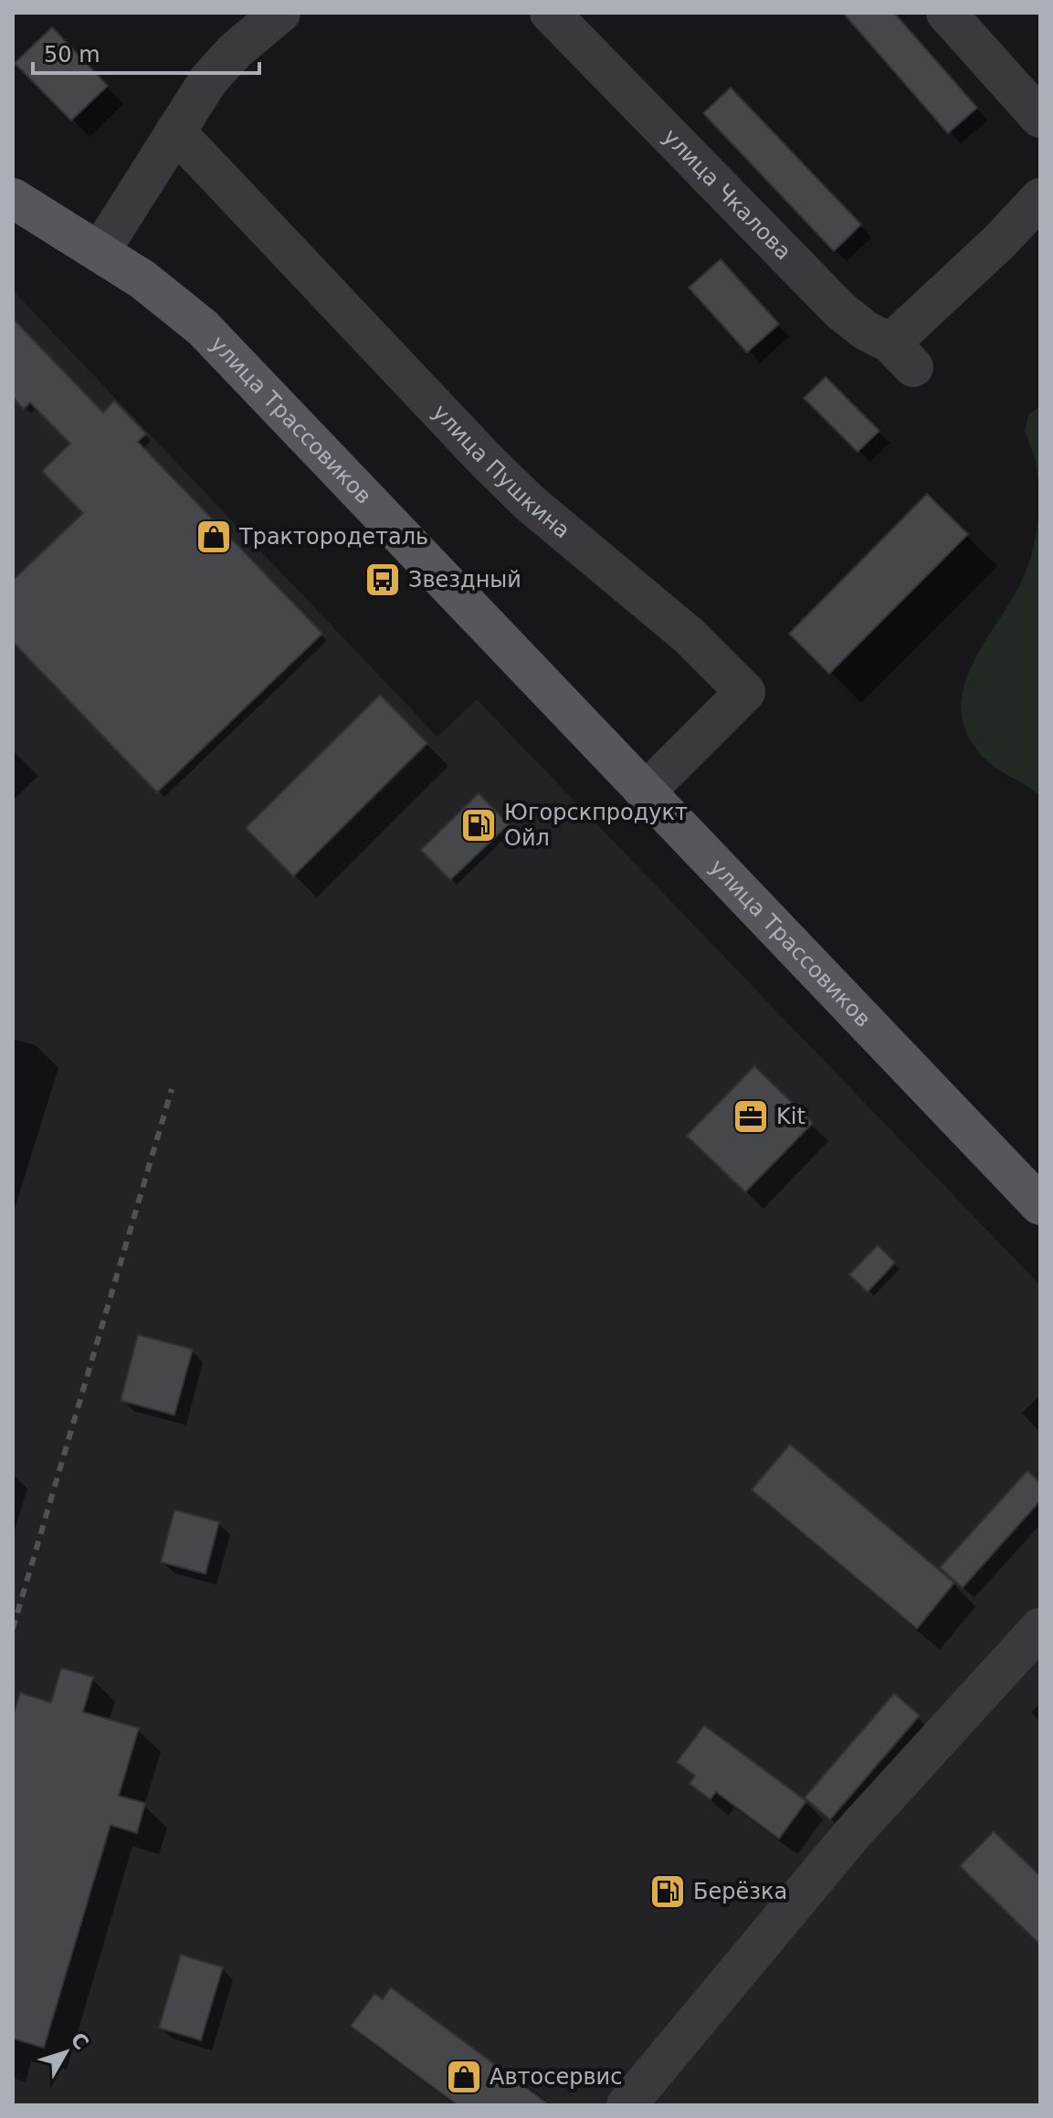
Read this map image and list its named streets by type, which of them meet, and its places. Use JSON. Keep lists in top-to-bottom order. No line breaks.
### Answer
{"streets":{"main road":["улица Трассовиков"],"street":["улица Чкалова","улица Пушкина"]},"crossings":[["улица Трассовиков","улица Пушкина"]],"places":{"shop":["Трактородеталь","Автосервис"],"bus stop":["Звездный"],"fuel station":["Югорскпродукт Ойл","Берёзка"],"office":["Kit"]},"scale_bar":"50 m","north":"top right"}
